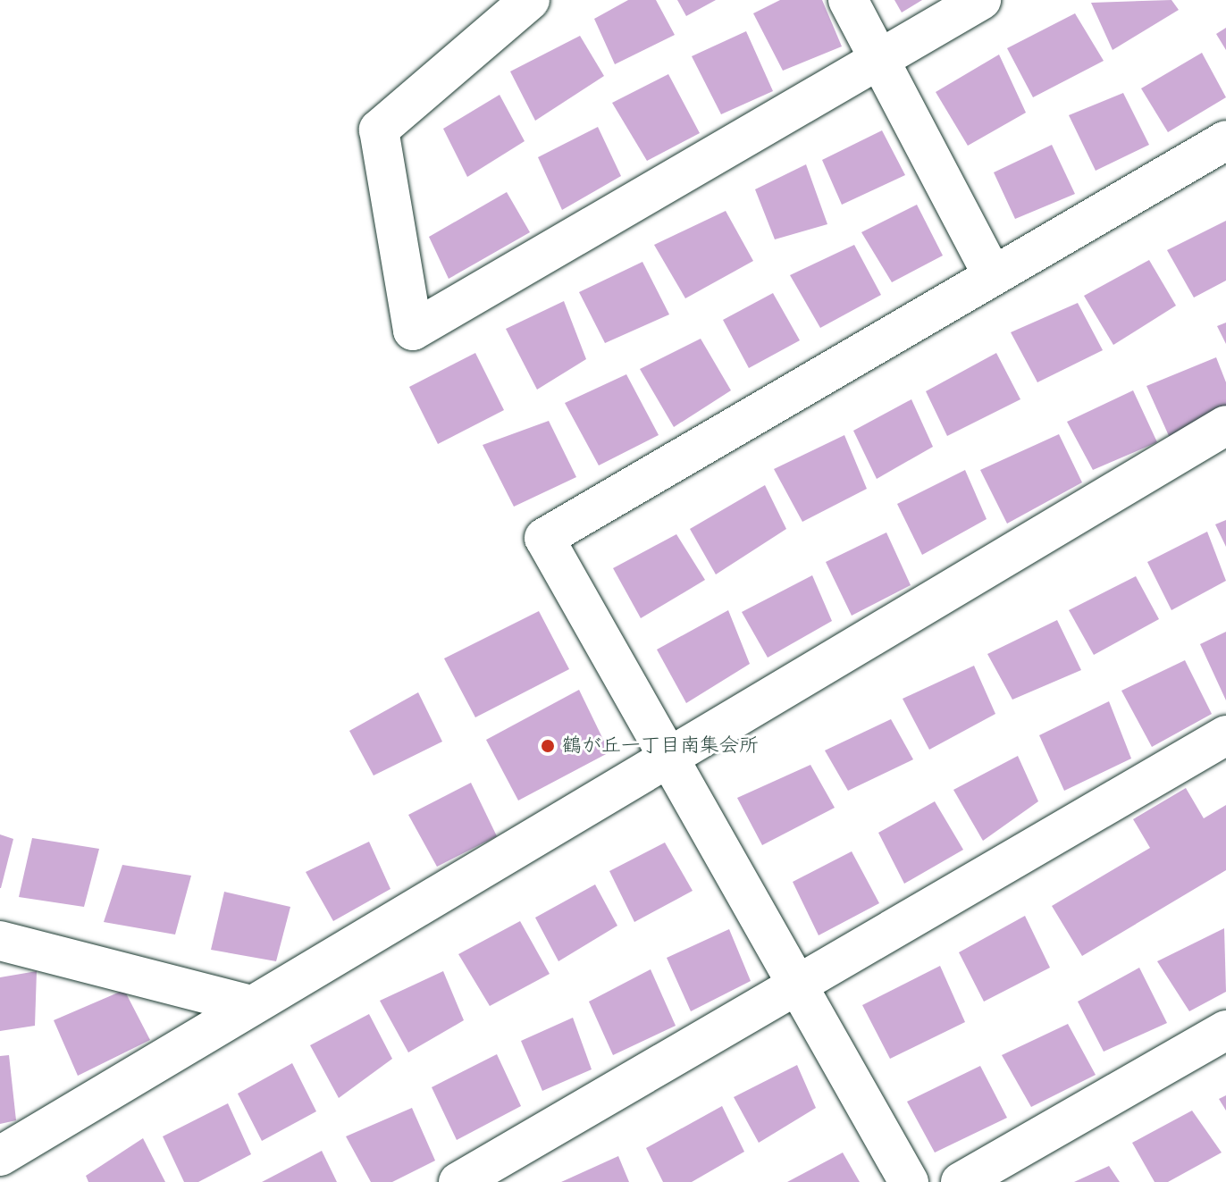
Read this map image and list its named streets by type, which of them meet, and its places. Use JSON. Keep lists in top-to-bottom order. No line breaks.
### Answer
{"places":["鶴が丘一丁目南集会所"]}
